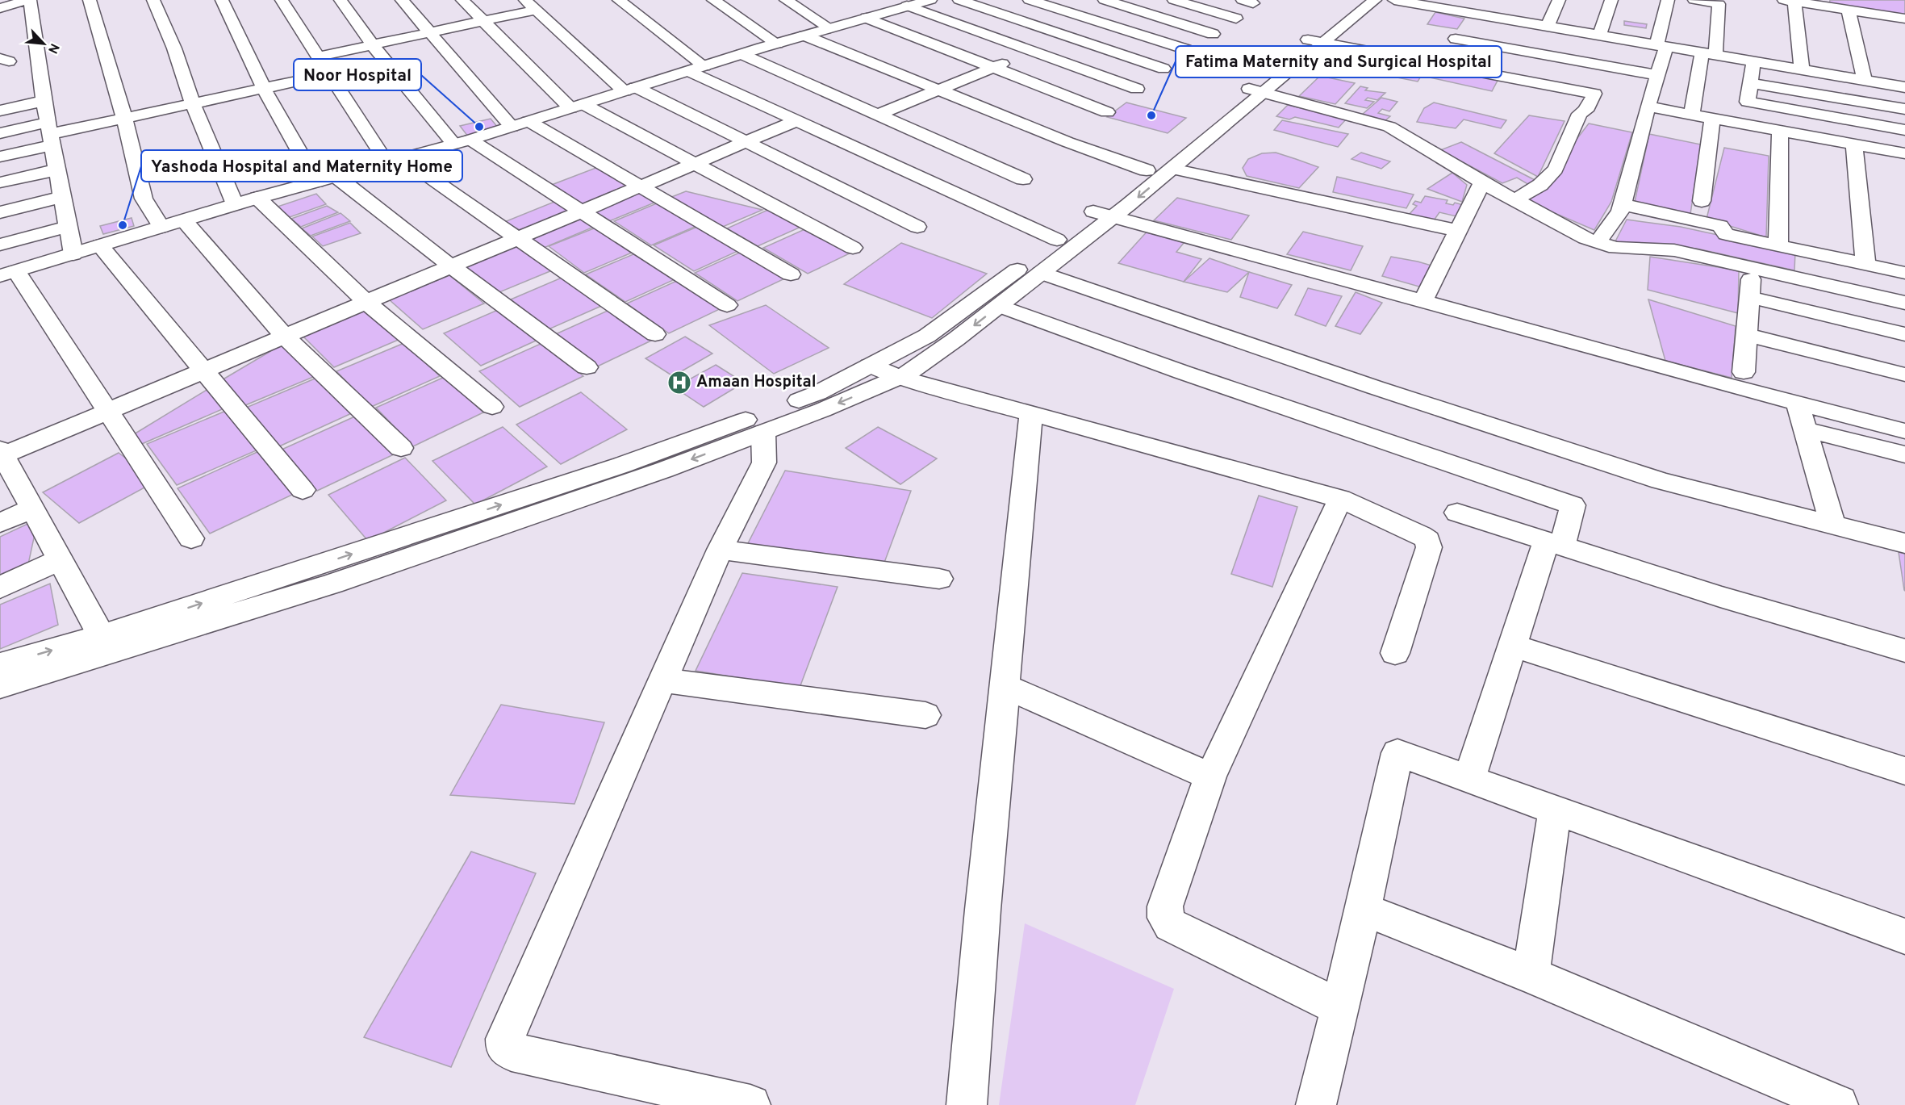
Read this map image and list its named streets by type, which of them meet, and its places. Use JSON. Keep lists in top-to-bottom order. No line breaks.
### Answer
{"places":{"other":["Fatima Maternity and Surgical Hospital","Noor Hospital","Yashoda Hospital and Maternity Home"],"hospital":["Amaan Hospital"]},"north":"bottom right"}
